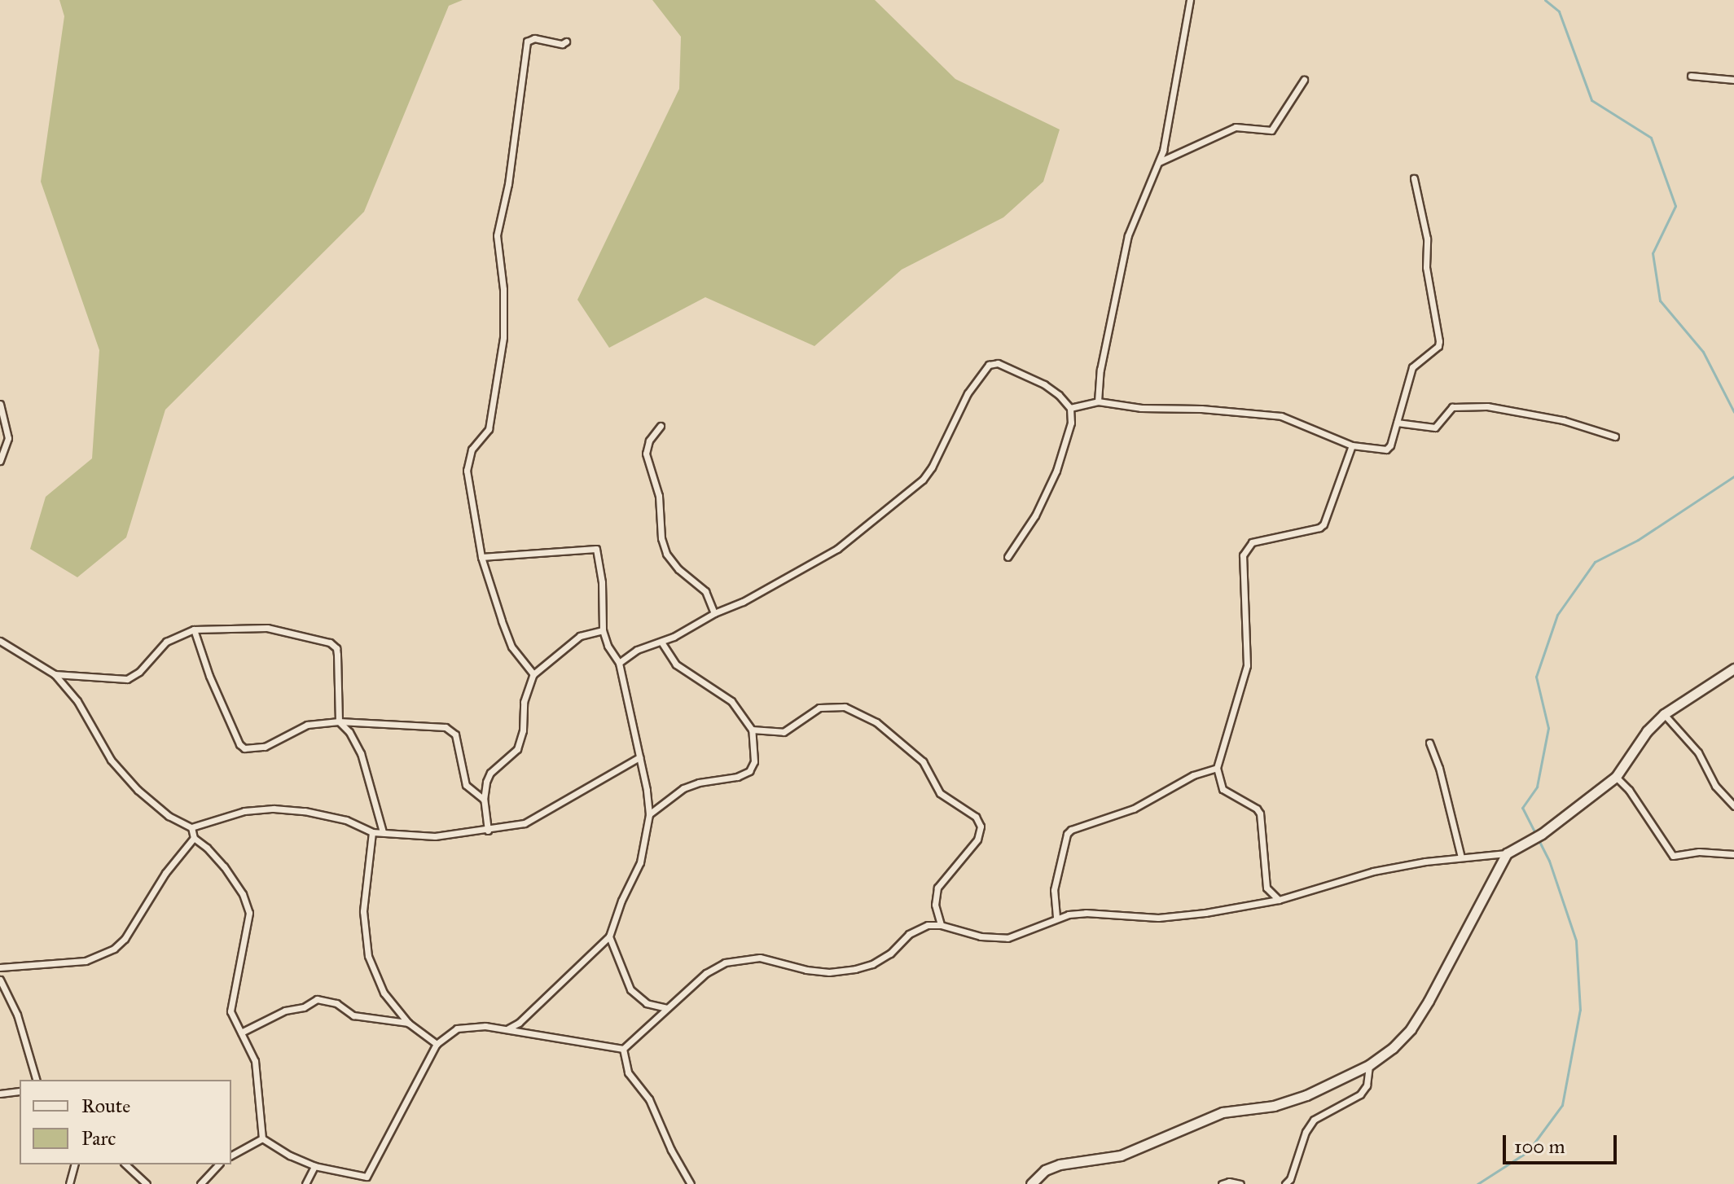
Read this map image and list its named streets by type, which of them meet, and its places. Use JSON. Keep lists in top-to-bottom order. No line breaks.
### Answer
{"legend":["Route","Parc"],"scale_bar":"100 m"}
